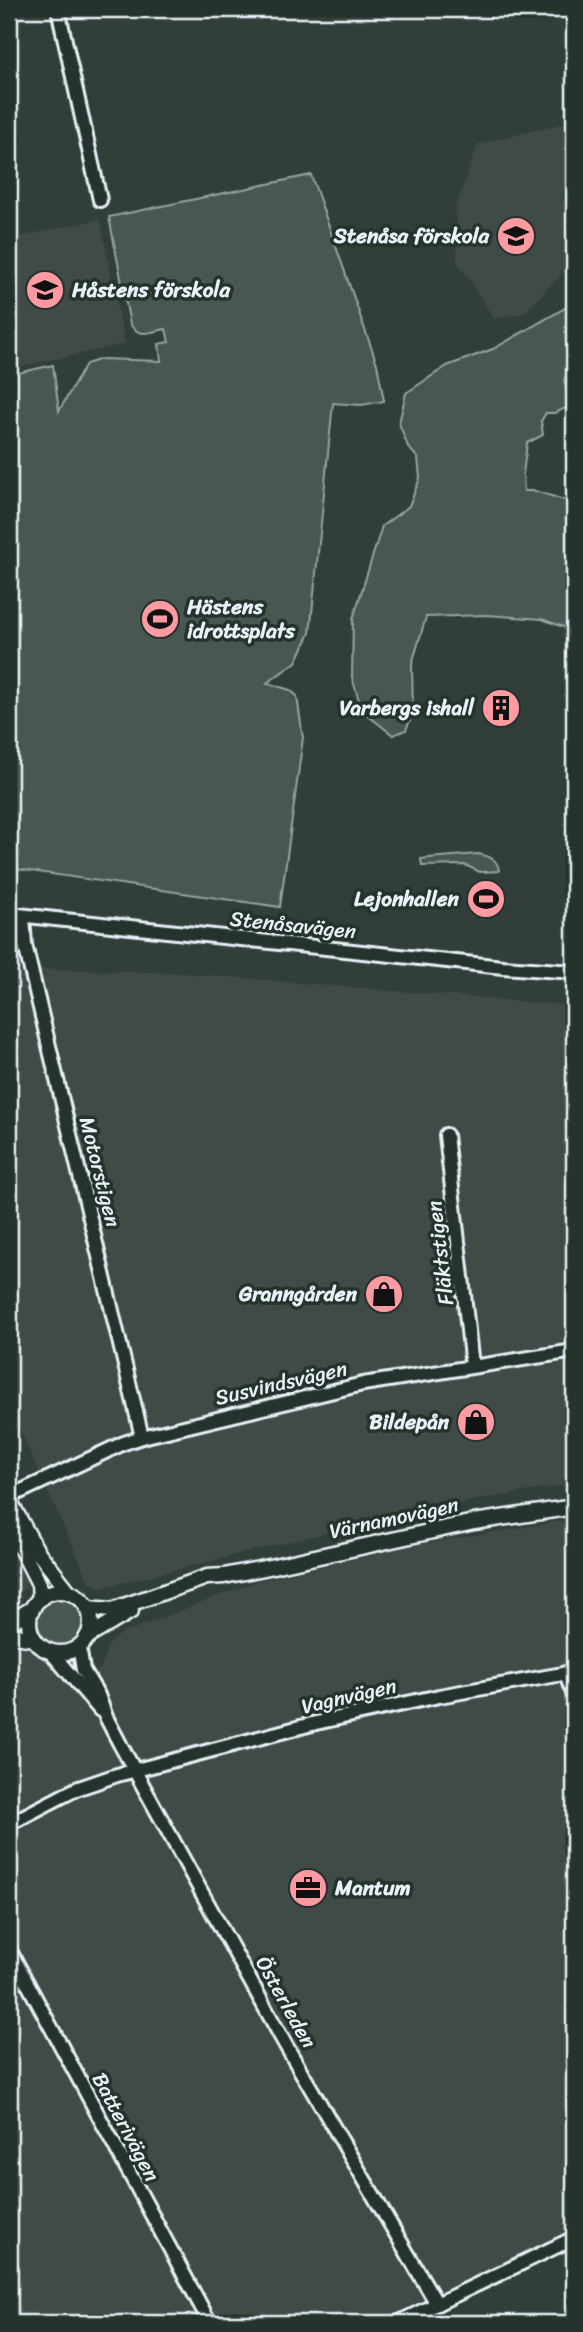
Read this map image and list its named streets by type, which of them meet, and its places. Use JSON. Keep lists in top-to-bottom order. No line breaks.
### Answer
{"streets":{"main road":["Värnamovägen"],"street":["Stenåsavägen","Motorstigen","Fläktstigen","Susvindsvägen","Vagnvägen","Österleden","Batterivägen"]},"crossings":[["Stenåsavägen","Motorstigen"],["Motorstigen","Susvindsvägen"],["Fläktstigen","Susvindsvägen"],["Värnamovägen","Österleden"],["Vagnvägen","Österleden"]],"places":{"school or university":["Stenåsa förskola","Håstens förskola"],"sports":["Hästens idrottsplats","Lejonhallen"],"building":["Varbergs ishall"],"shop":["Granngården","Bildepån"],"office":["Mantum"]}}
